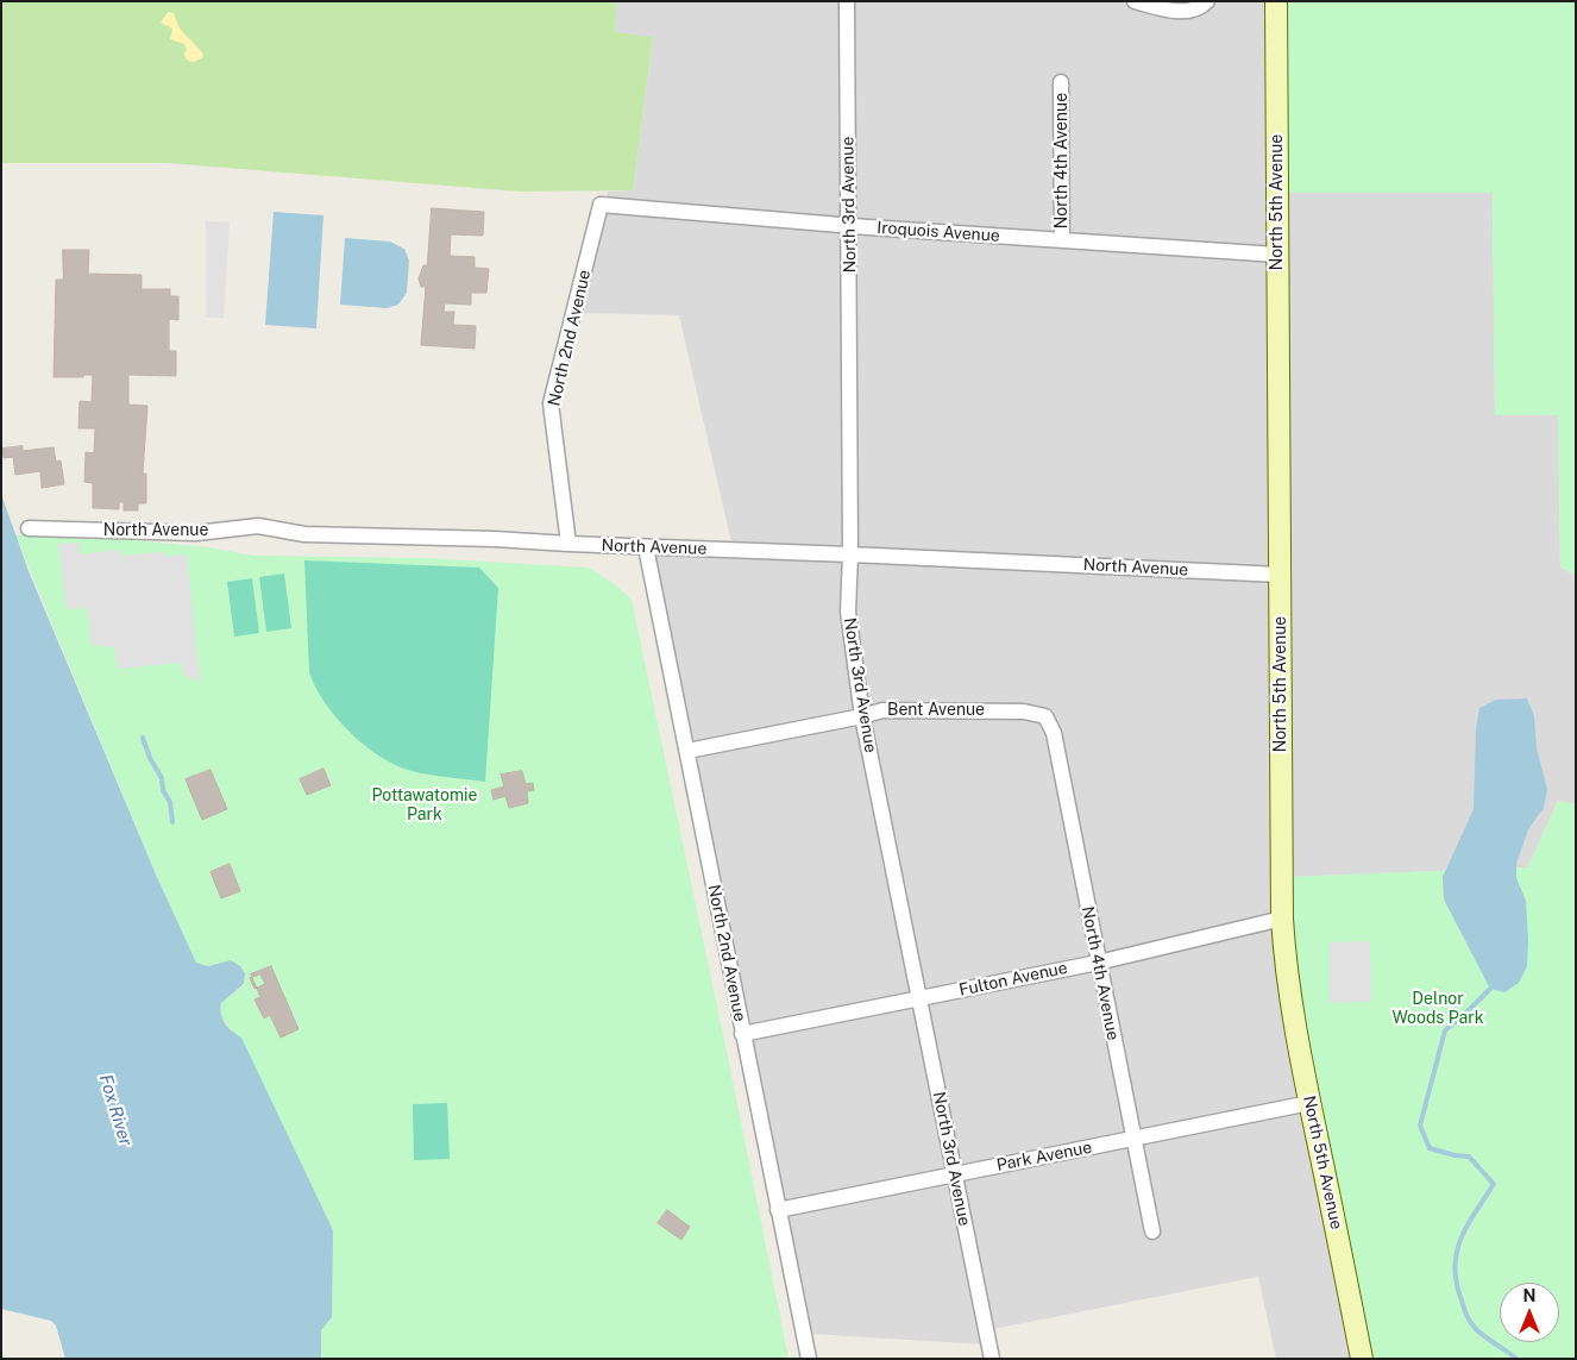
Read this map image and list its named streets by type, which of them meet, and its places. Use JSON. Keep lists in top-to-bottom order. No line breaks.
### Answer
{"streets":{"main road":["North 5th Avenue"],"street":["North 4th Avenue","North 3rd Avenue","Iroquois Avenue","North 2nd Avenue","North Avenue","Bent Avenue","Fulton Avenue","Park Avenue"]},"crossings":[["North 4th Avenue","Iroquois Avenue"],["North 4th Avenue","Bent Avenue"],["North 4th Avenue","Fulton Avenue"],["North 4th Avenue","Park Avenue"],["North 5th Avenue","Iroquois Avenue"],["North 5th Avenue","North Avenue"],["North 5th Avenue","Fulton Avenue"],["North 5th Avenue","Park Avenue"],["North 3rd Avenue","Iroquois Avenue"],["North 3rd Avenue","North Avenue"],["North 3rd Avenue","Bent Avenue"],["North 3rd Avenue","Fulton Avenue"],["North 3rd Avenue","Park Avenue"],["Iroquois Avenue","North 2nd Avenue"],["North 2nd Avenue","North Avenue"],["North 2nd Avenue","Bent Avenue"],["North 2nd Avenue","Fulton Avenue"],["North 2nd Avenue","Park Avenue"]],"water":["Fox River"],"parks":["Pottawatomie Park","Delnor Woods Park"],"north":"top"}
